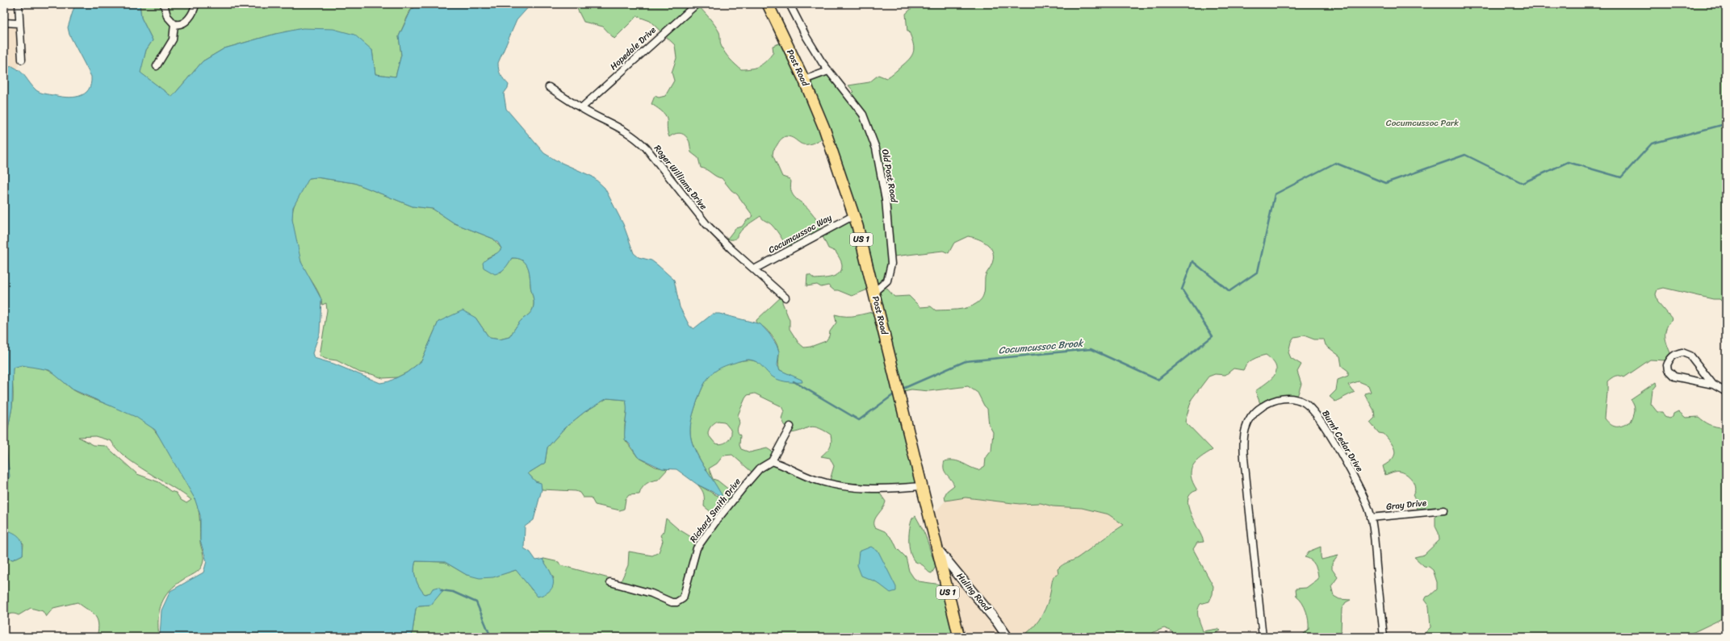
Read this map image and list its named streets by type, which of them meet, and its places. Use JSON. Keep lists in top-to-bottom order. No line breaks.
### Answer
{"streets":{"main road":["Post Road","US 1"],"street":["Hopedale Drive","Old Post Road","Roger Williams Drive","Cocumcussoc Way","Burnt Cedar Drive","Gray Drive","Richard Smith Drive","Huling Road"]},"crossings":[["Hopedale Drive","Roger Williams Drive"],["Post Road","Old Post Road"],["Post Road","Cocumcussoc Way"],["Post Road","Huling Road"],["Roger Williams Drive","Cocumcussoc Way"],["Burnt Cedar Drive","Gray Drive"]],"water":["Cocumcussoc Brook"],"parks":["Cocumcussoc Park"]}
